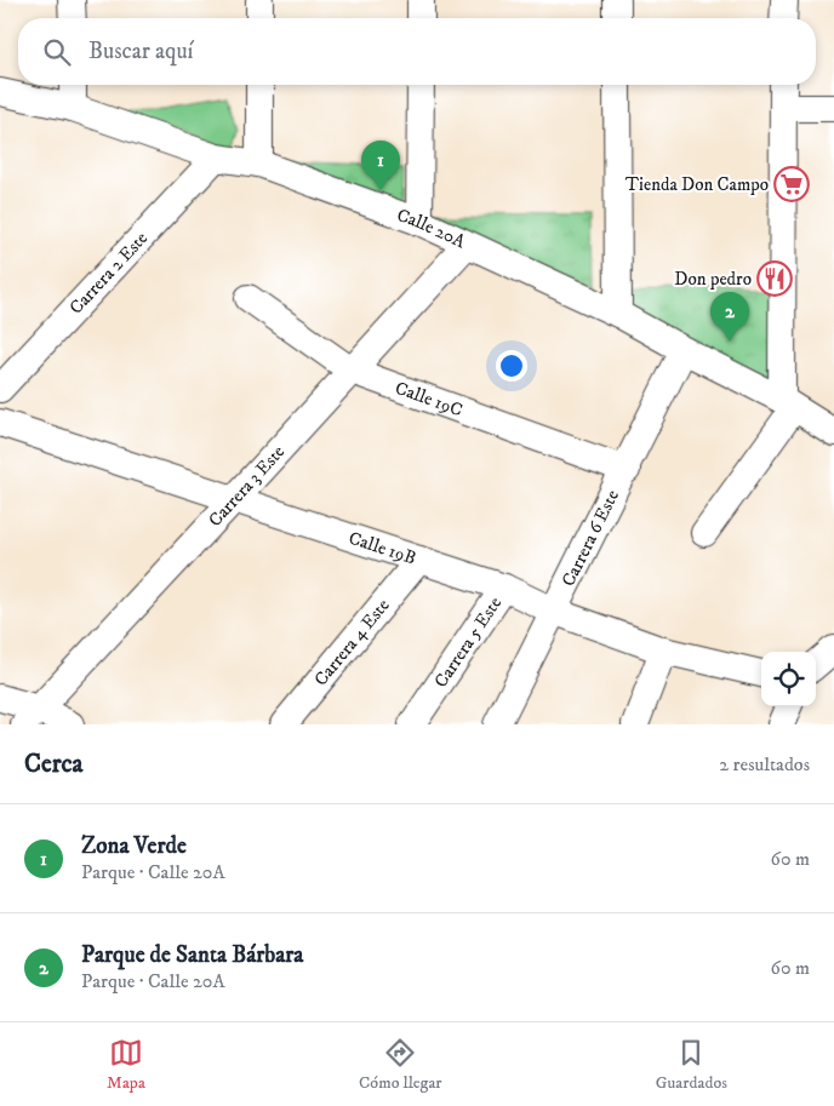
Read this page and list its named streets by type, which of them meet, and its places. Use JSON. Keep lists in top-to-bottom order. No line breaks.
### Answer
{"streets":{"street":["Calle 20A","Carrera 2 Este","Calle 19C","Carrera 3 Este","Carrera 6 Este","Calle 19B","Carrera 5 Este","Carrera 4 Este"]},"crossings":[["Calle 20A","Carrera 2 Este"],["Calle 20A","Carrera 3 Este"],["Calle 20A","Carrera 6 Este"],["Calle 19C","Carrera 3 Este"],["Calle 19C","Carrera 6 Este"],["Carrera 3 Este","Calle 19B"],["Carrera 6 Este","Calle 19B"],["Calle 19B","Carrera 5 Este"],["Calle 19B","Carrera 4 Este"]],"places":{"supermarket":["Tienda Don Campo"],"restaurant":["Don pedro"]},"page":{"search":"Buscar aquí","pins":["1","2"],"heading":["Cerca","2 resultados"],"list":[{"mark":"1","name":"Zona Verde","note":"Parque · Calle 20A","value":"60 m"},{"mark":"2","name":"Parque de Santa Bárbara","note":"Parque · Calle 20A","value":"60 m"}],"nav":["Mapa","Cómo llegar","Guardados"]}}
